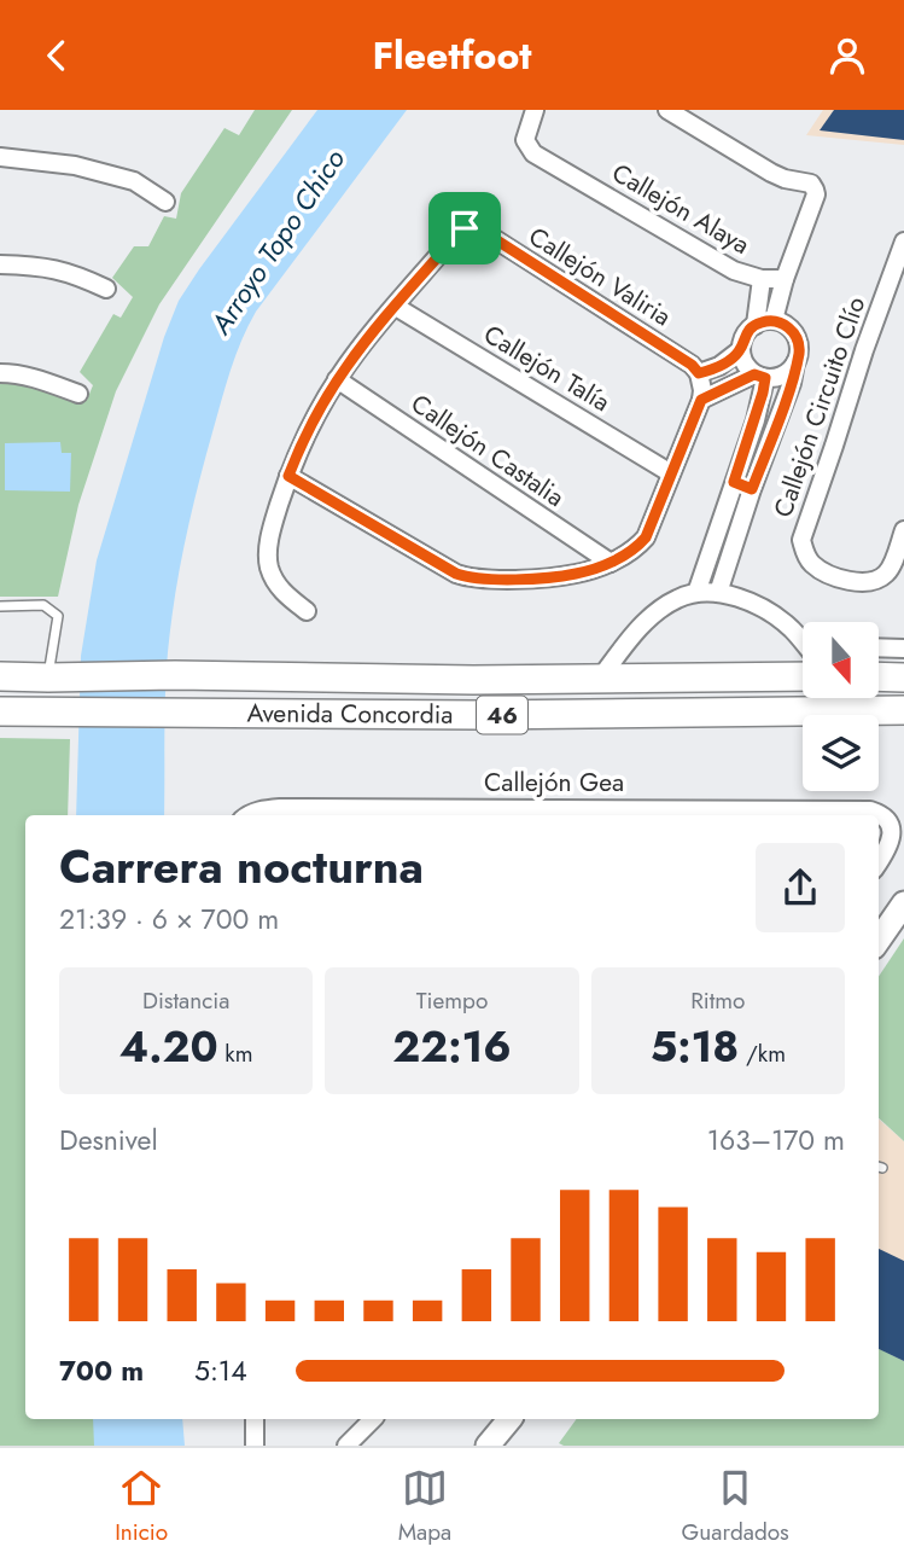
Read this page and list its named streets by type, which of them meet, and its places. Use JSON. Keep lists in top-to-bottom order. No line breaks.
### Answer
{"streets":{"main road":["Avenida Concordia","46"],"street":["Callejón Alaya","Callejón Valiria","Callejón Talía","Callejón Circuito Clío","Callejón Castalia","Callejón Gea"]},"crossings":[["Callejón Valiria","Callejón Talía"]],"water":["Arroyo Topo Chico"],"north":"bottom","page":{"header":"Fleetfoot","heading":["Carrera nocturna","21:39 · 6 × 700 m"],"stats":[["Distancia","4.20 km"],["Tiempo","22:16"],["Ritmo","5:18 /km"]],"chart":["Desnivel","163–170 m"],"list":[{"name":"700 m","note":"5:14"}],"tabs":["Inicio","Mapa","Guardados"]}}
